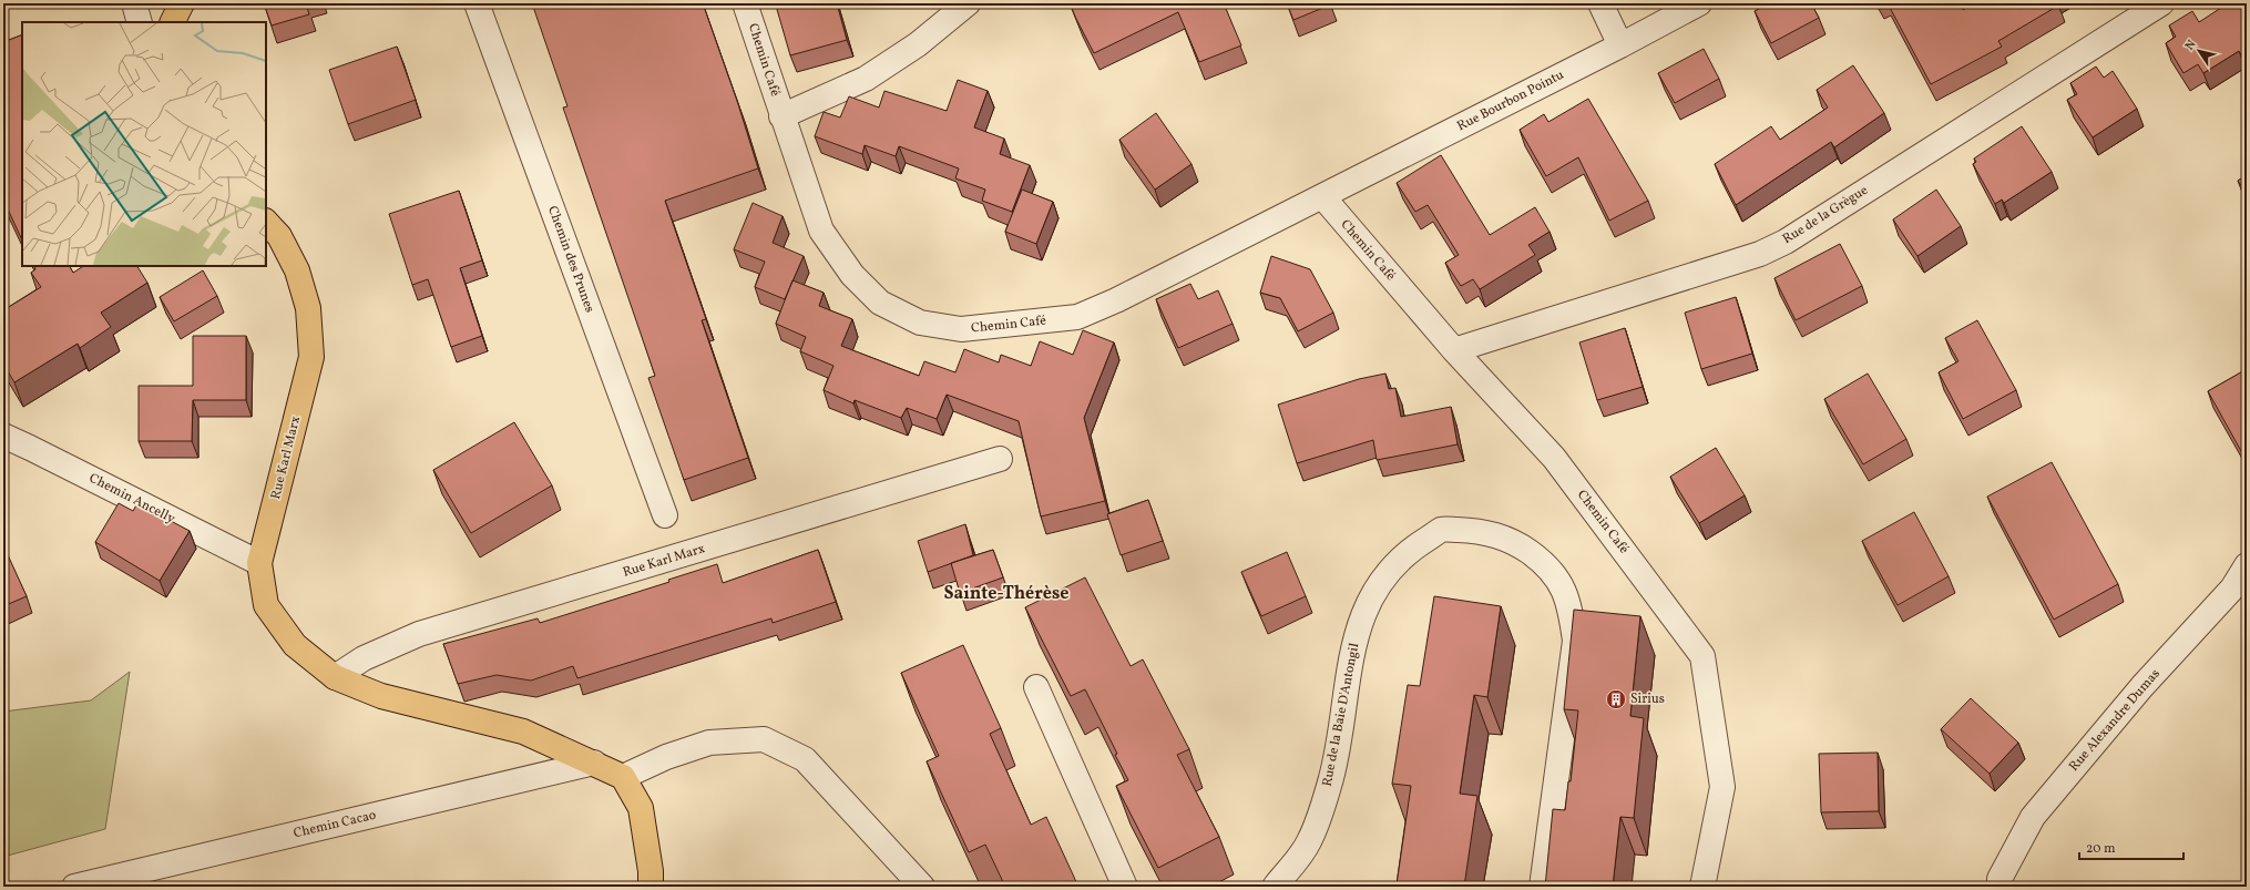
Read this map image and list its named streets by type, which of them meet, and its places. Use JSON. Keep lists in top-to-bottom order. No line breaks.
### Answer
{"streets":{"main road":["Rue Karl Marx"],"street":["Chemin Café","Rue Bourbon Pointu","Rue de la Grègue","Chemin des Prunes","Chemin Ancelly","Rue de la Baie D'Antongil","Rue Alexandre Dumas","Chemin Cacao"]},"crossings":[["Chemin Café","Rue Bourbon Pointu"],["Chemin Café","Rue de la Grègue"],["Rue Karl Marx","Chemin Ancelly"],["Rue Karl Marx","Chemin Cacao"]],"districts":["Sainte-Thérèse"],"places":{"building":["Sirius"]},"scale_bar":"20 m","north":"top left"}
